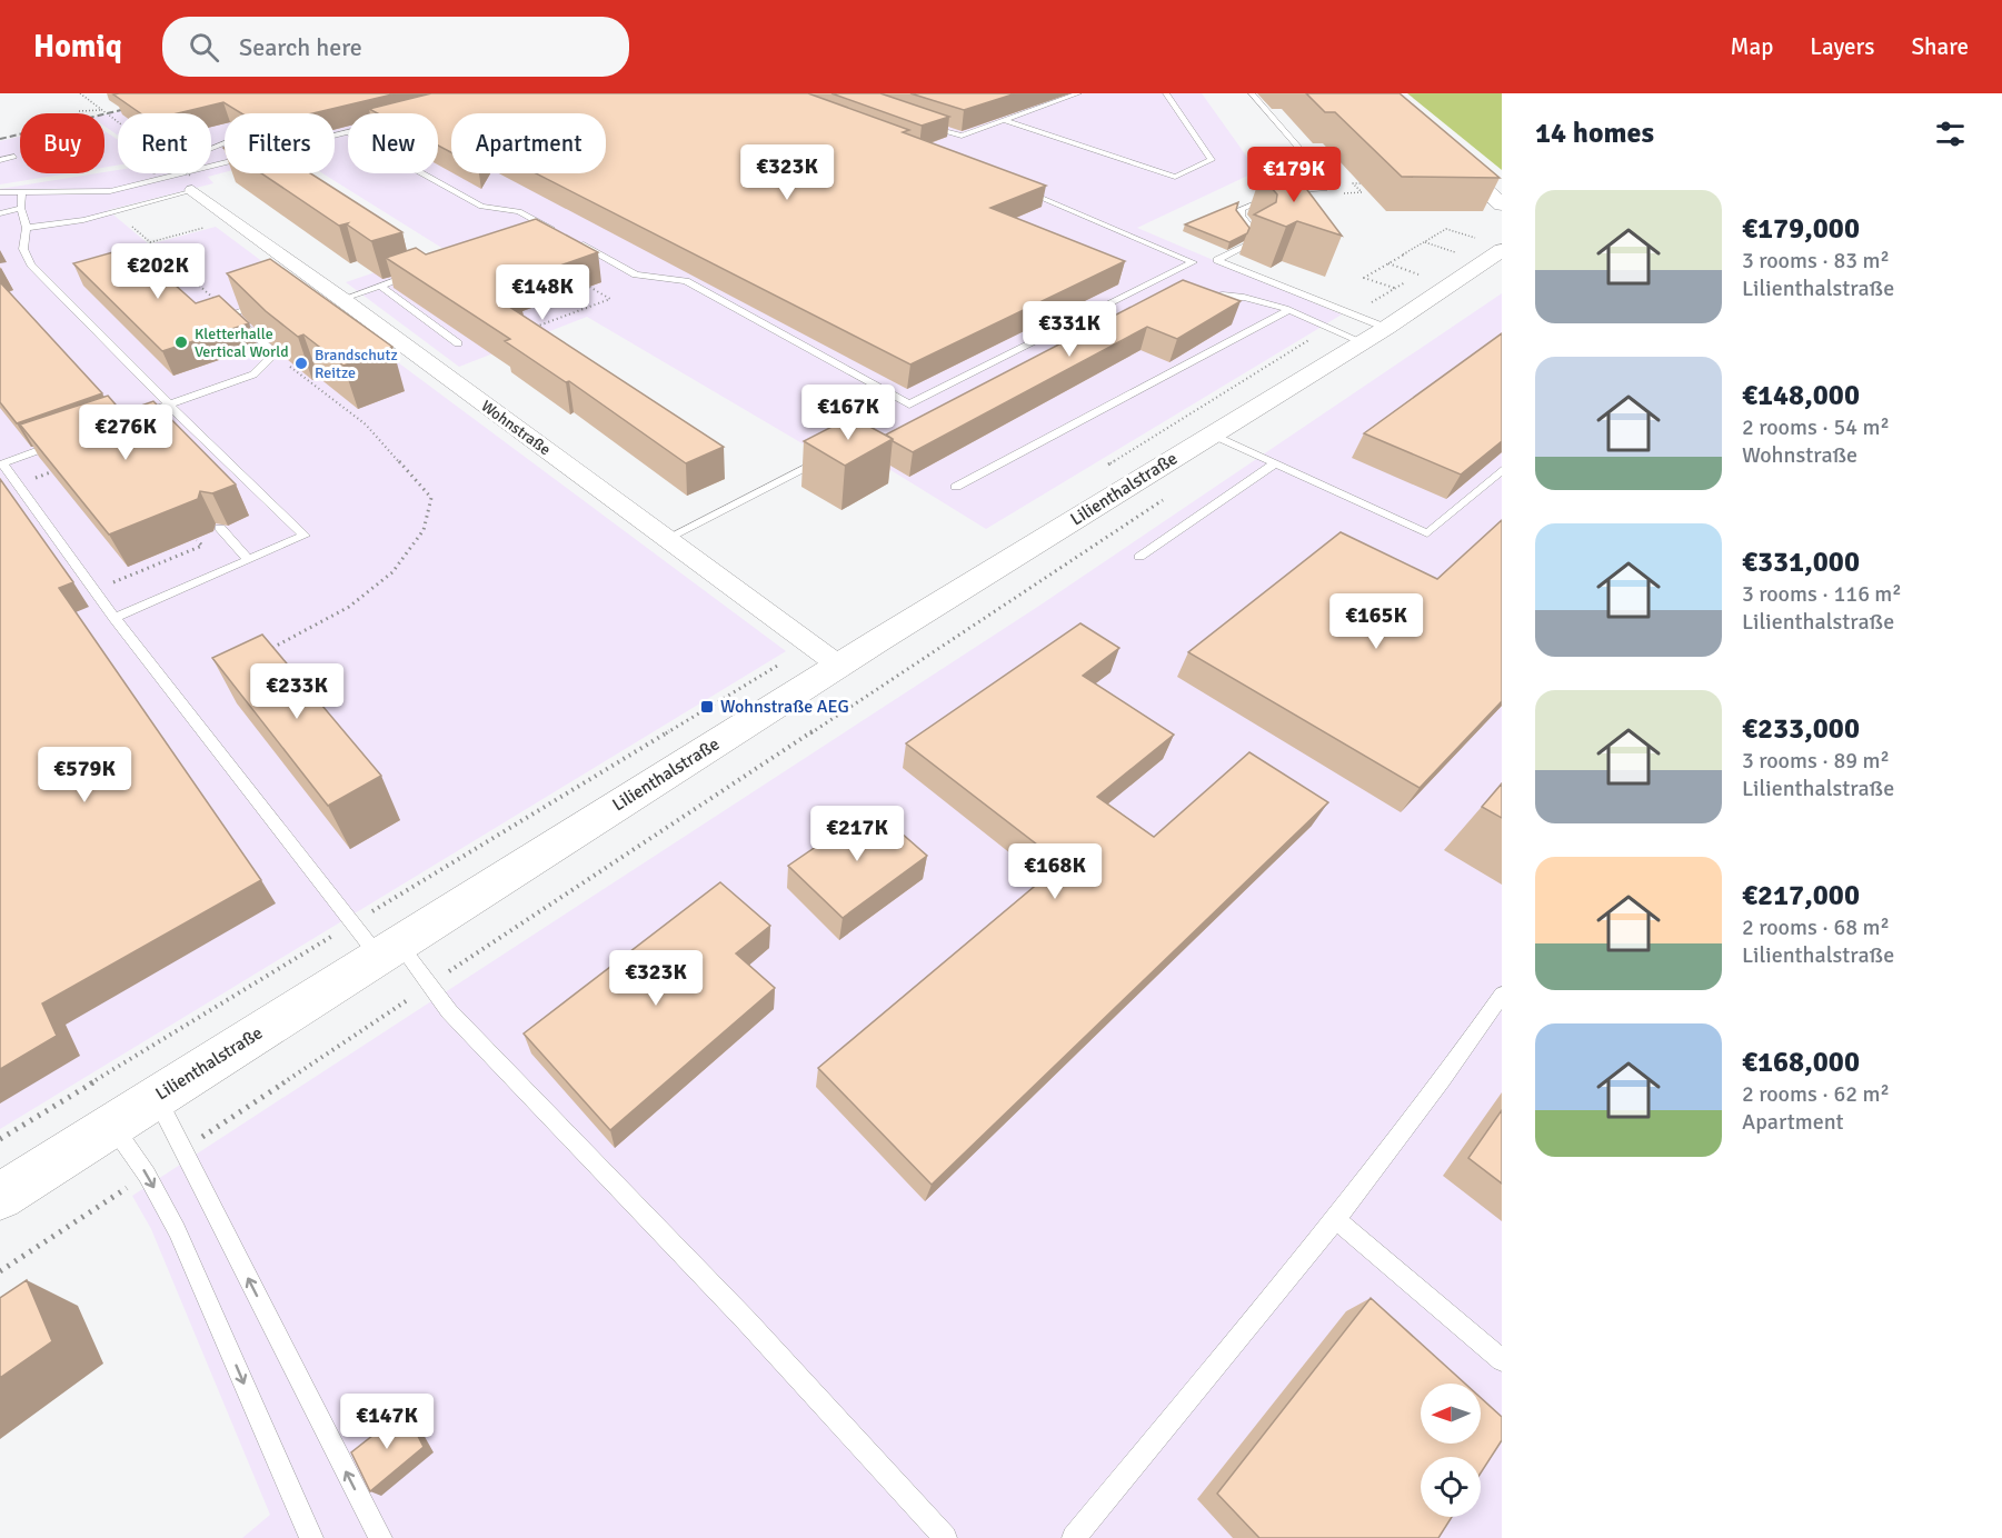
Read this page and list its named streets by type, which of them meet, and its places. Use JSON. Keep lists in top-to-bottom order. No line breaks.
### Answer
{"streets":{"main road":["Lilienthalstraße"],"street":["Wohnstraße"]},"crossings":[["Wohnstraße","Lilienthalstraße"]],"places":{"other":["Kletterhalle Vertical World","Brandschutz Reitze"],"transit":["Wohnstraße AEG"]},"north":"left","page":{"header":"Homiq","search":"Search here","nav":["Map","Layers","Share"],"heading":"14 homes","chip":["Buy","Rent","Filters","New","Apartment"],"price":["€323K","€179K","€202K","€148K","€331K","€167K","€276K","€165K","€233K","€579K","€217K","€168K","€323K","€147K"],"list":[{"name":"€179,000","note":"3 rooms · 83 m² · Lilienthalstraße"},{"name":"€148,000","note":"2 rooms · 54 m² · Wohnstraße"},{"name":"€331,000","note":"3 rooms · 116 m² · Lilienthalstraße"},{"name":"€233,000","note":"3 rooms · 89 m² · Lilienthalstraße"},{"name":"€217,000","note":"2 rooms · 68 m² · Lilienthalstraße"},{"name":"€168,000","note":"2 rooms · 62 m² · Apartment"}]}}
